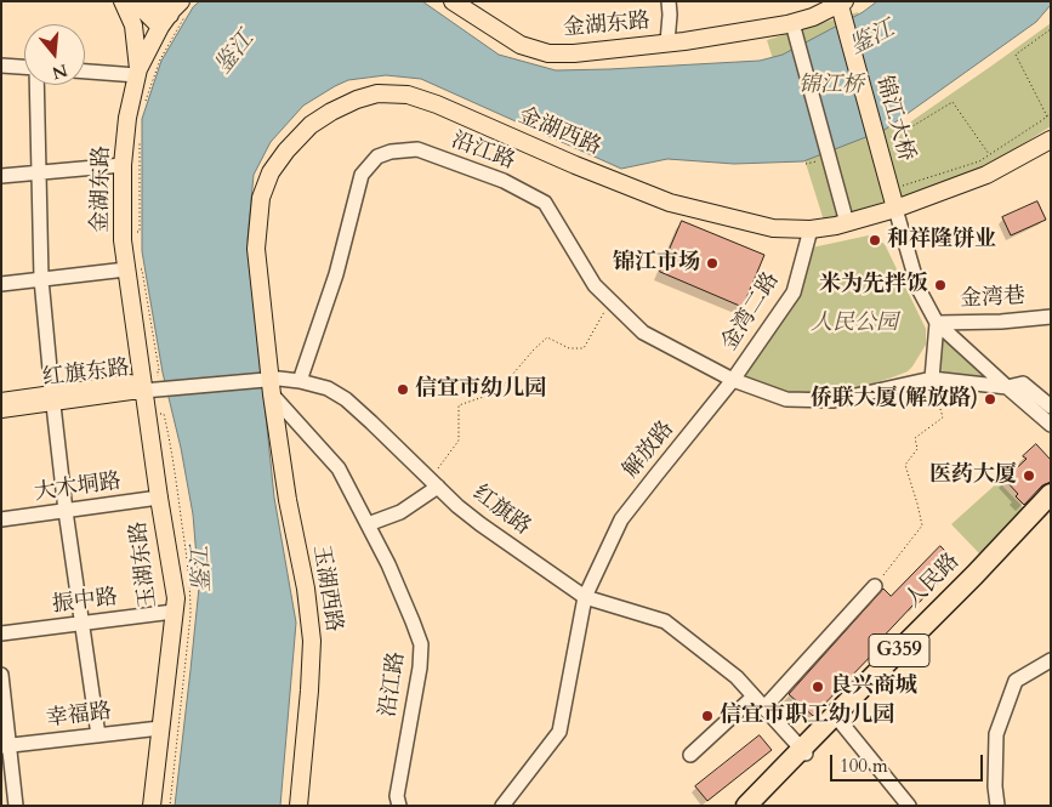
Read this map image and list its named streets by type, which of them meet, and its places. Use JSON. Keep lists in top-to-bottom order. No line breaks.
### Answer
{"streets":{"highway":["人民路","G359"],"main road":["金湖东路","锦江大桥","金湖西路","红旗东路","玉湖东路","玉湖西路"],"street":["沿江路","金湾巷","金湾二路","解放路","大木垌路","红旗路","振中路","幸福路"]},"crossings":[["金湖东路","锦江大桥"],["金湖东路","红旗东路"],["金湖东路","红旗路"],["金湖东路","玉湖东路"],["锦江大桥","金湖西路"],["金湖西路","沿江路"],["金湖西路","金湾二路"],["金湖西路","红旗路"],["金湖西路","玉湖西路"],["沿江路","金湾二路"],["沿江路","解放路"],["沿江路","红旗路"],["沿江路","玉湖西路"],["金湾二路","解放路"],["红旗东路","红旗路"],["红旗东路","玉湖东路"],["解放路","红旗路"],["大木垌路","玉湖东路"],["红旗路","玉湖东路"],["红旗路","人民路"],["红旗路","玉湖西路"],["玉湖东路","振中路"],["玉湖东路","幸福路"]],"water":["鉴江"],"parks":["锦江桥","人民公园"],"places":["和祥隆饼业","锦江市场","米为先拌饭","信宜市幼儿园","侨联大厦(解放路)","医药大厦","良兴商城","信宜市职工幼儿园"],"scale_bar":"100 m","north":"bottom"}
